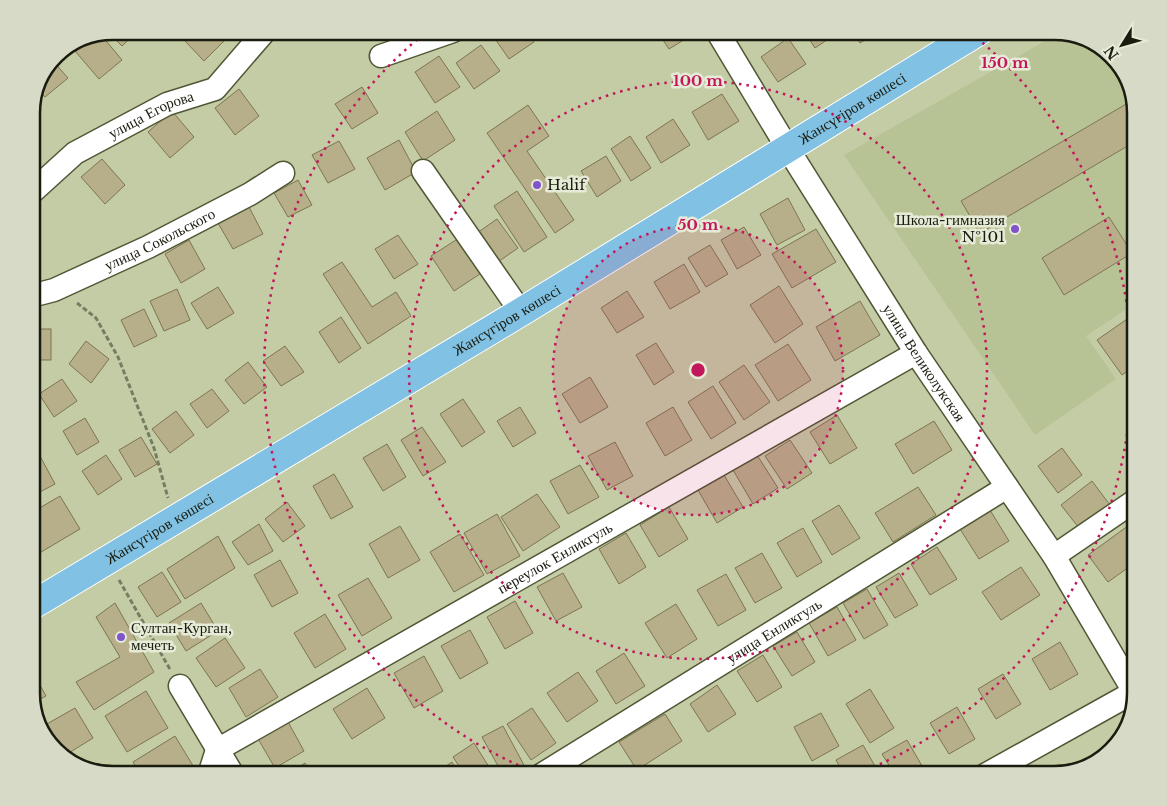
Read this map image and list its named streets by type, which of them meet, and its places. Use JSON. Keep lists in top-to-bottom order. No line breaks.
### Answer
{"streets":{"main road":["Жансүгіров көшесі"],"street":["улица Егорова","улица Сокольского","улица Великолукская","переулок Енликгуль","улица Енликгуль"]},"crossings":[["Жансүгіров көшесі","улица Великолукская"],["улица Великолукская","переулок Енликгуль"],["улица Великолукская","улица Енликгуль"]],"places":["Halif","Школа-гимназия №101","Султан-Курган, мечеть"],"north":"bottom left","rings":["150 m","100 m","50 m"]}
